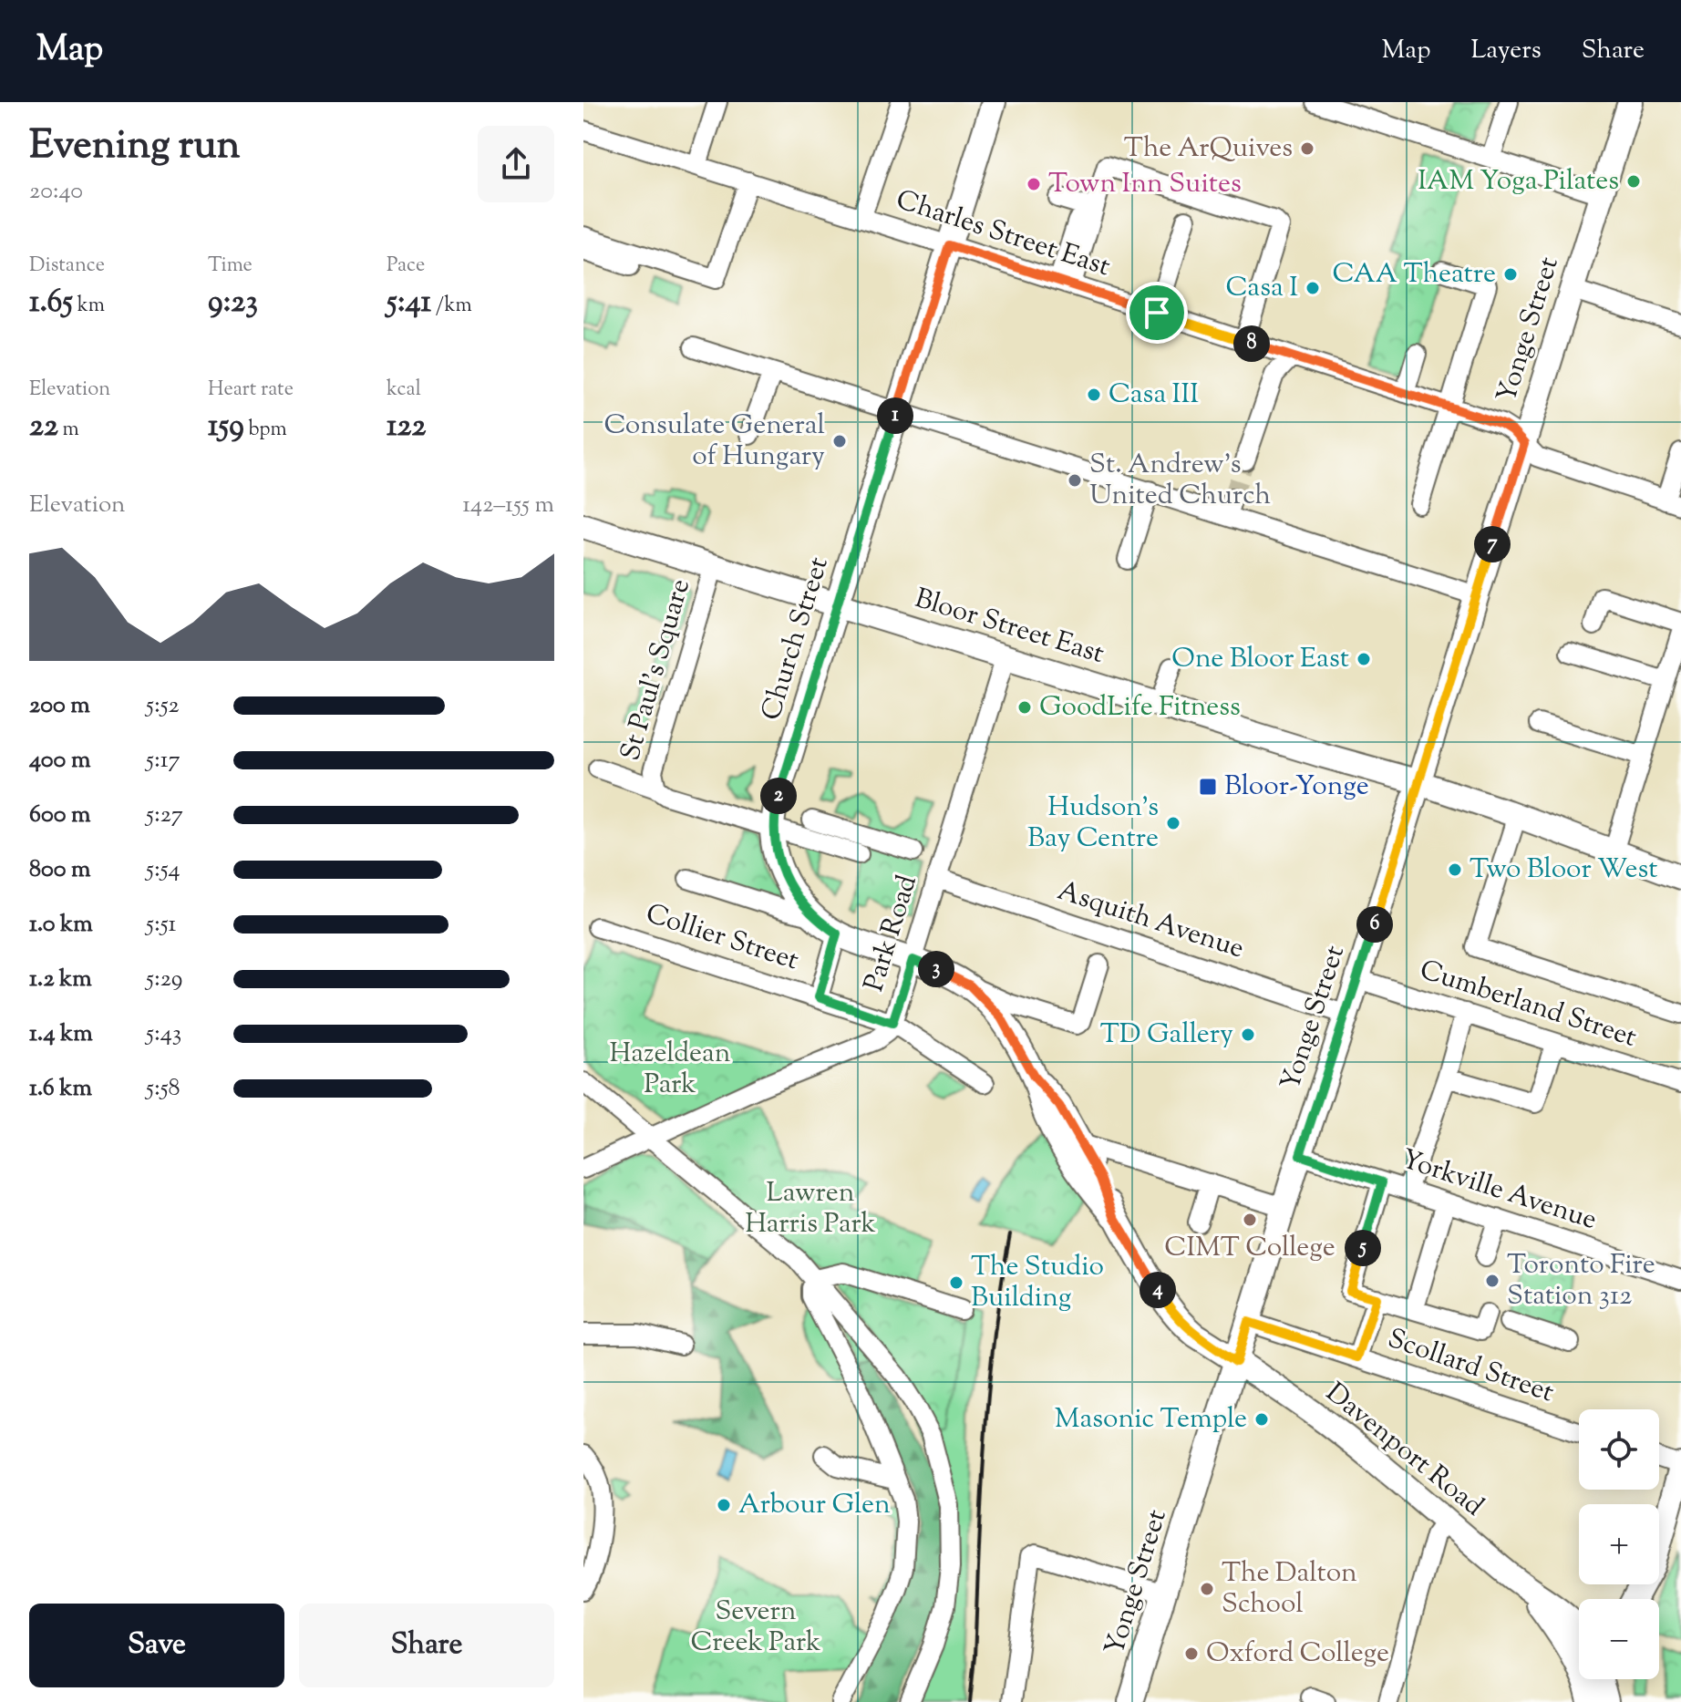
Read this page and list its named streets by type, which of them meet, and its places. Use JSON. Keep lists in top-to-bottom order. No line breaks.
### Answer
{"streets":{"main road":["Yonge Street","Bloor Street East","Church Street","Davenport Road"],"street":["Charles Street East","St Paul's Square","Asquith Avenue","Park Road","Collier Street","Cumberland Street","Yorkville Avenue","Scollard Street"]},"crossings":[["Charles Street East","Yonge Street"],["Charles Street East","Church Street"],["Yonge Street","Bloor Street East"],["Yonge Street","Church Street"],["Yonge Street","Asquith Avenue"],["Yonge Street","Cumberland Street"],["Yonge Street","Yorkville Avenue"],["Yonge Street","Scollard Street"],["Yonge Street","Davenport Road"],["Bloor Street East","Church Street"],["Bloor Street East","St Paul's Square"],["Bloor Street East","Park Road"],["Church Street","Park Road"],["Church Street","Davenport Road"],["Asquith Avenue","Park Road"],["Park Road","Collier Street"]],"parks":["Hazeldean Park","Lawren Harris Park","Severn Creek Park"],"places":{"other":["The ArQuives","IAM Yoga Pilates","Town Inn Suites","CAA Theatre","Casa I","Casa III","Consulate General of Hungary","St. Andrew's United Church","One Bloor East","GoodLife Fitness","Hudson's Bay Centre","Two Bloor West","TD Gallery","CIMT College","Toronto Fire Station 312","The Studio Building","Masonic Temple","Arbour Glen","The Dalton School","Oxford College"],"transit":["Bloor-Yonge"]},"page":{"header":"Map","nav":["Map","Layers","Share"],"heading":["Evening run","20:40"],"stats":[["Distance","1.65 km"],["Time","9:23"],["Pace","5:41 /km"],["Elevation","22 m"],["Heart rate","159 bpm"],["kcal","122"]],"pins":["8","1","7","2","6","3","5","4"],"chart":["Elevation","142–155 m"],"list":[{"name":"200 m","note":"5:52"},{"name":"400 m","note":"5:17"},{"name":"600 m","note":"5:27"},{"name":"800 m","note":"5:54"},{"name":"1.0 km","note":"5:51"},{"name":"1.2 km","note":"5:29"},{"name":"1.4 km","note":"5:43"},{"name":"1.6 km","note":"5:58"}],"map_buttons":["+","−"],"buttons":["Save","Share"]}}
